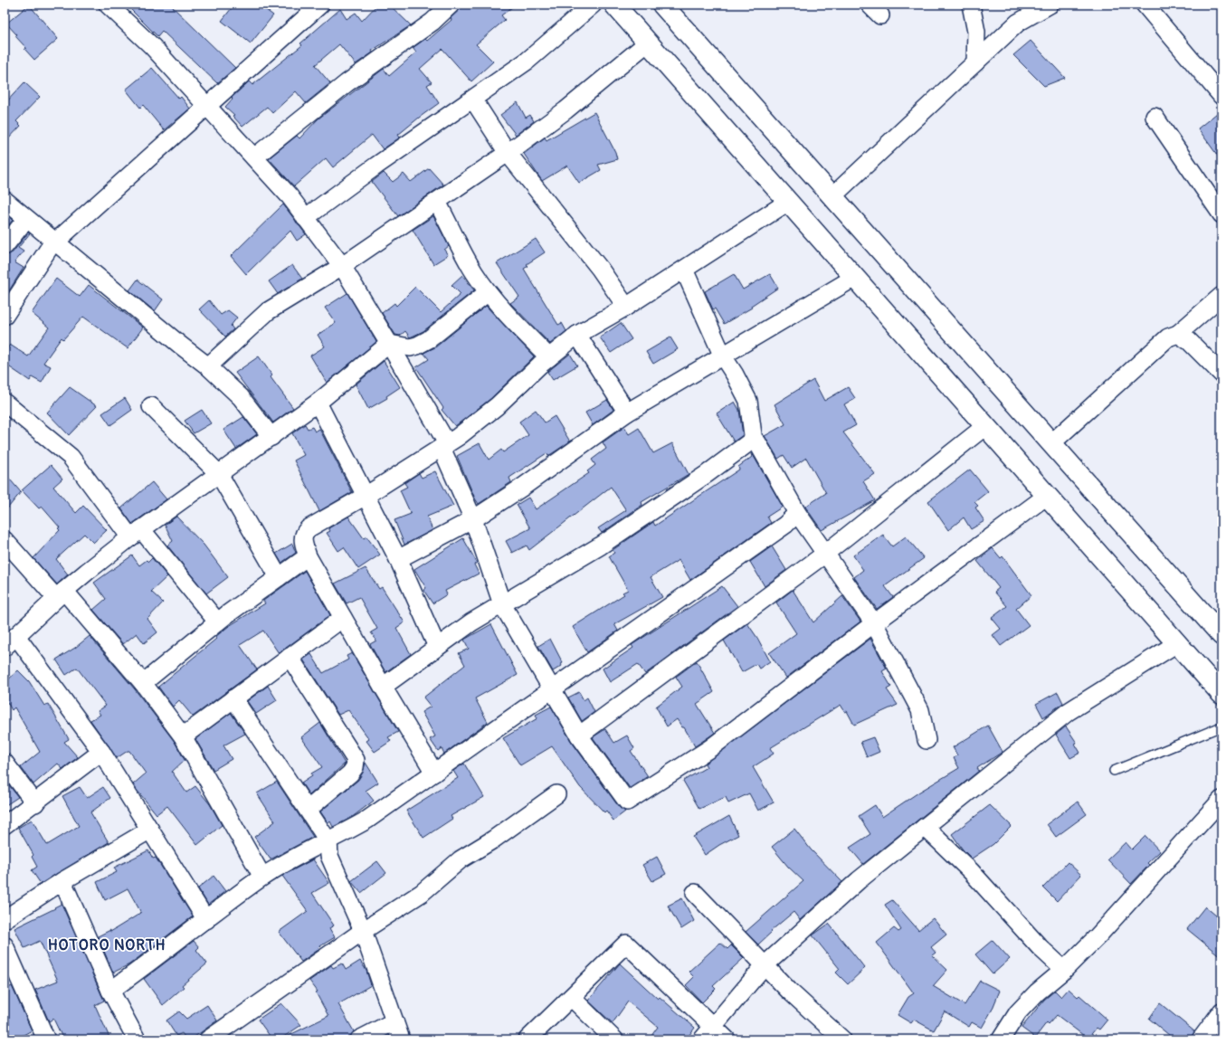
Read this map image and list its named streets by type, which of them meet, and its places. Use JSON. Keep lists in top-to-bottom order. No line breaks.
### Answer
{"districts":["HOTORO NORTH"]}
